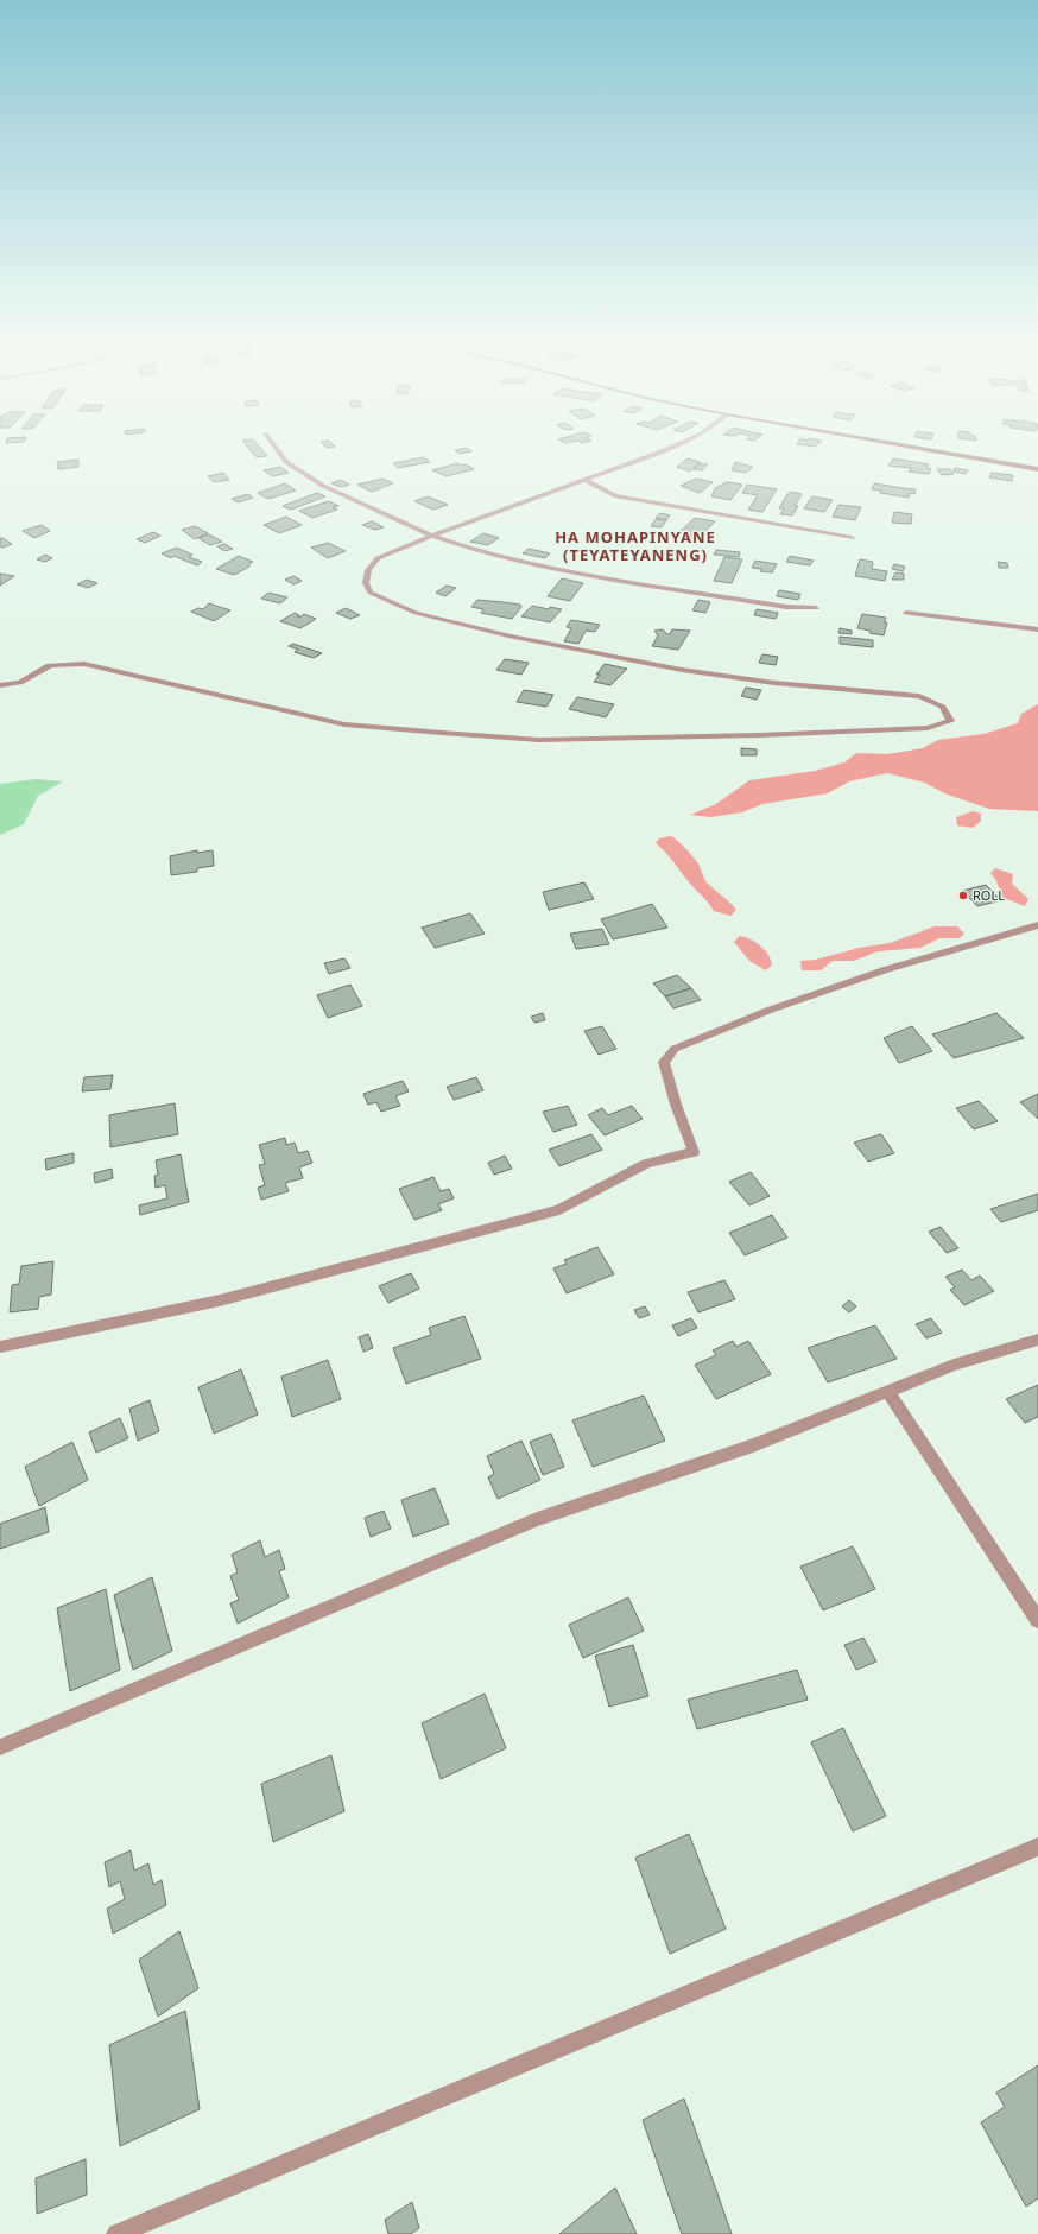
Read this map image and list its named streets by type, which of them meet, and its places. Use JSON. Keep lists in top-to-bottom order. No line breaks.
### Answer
{"districts":["HA MOHAPINYANE (TEYATEYANENG)"],"places":["ROLL"]}
